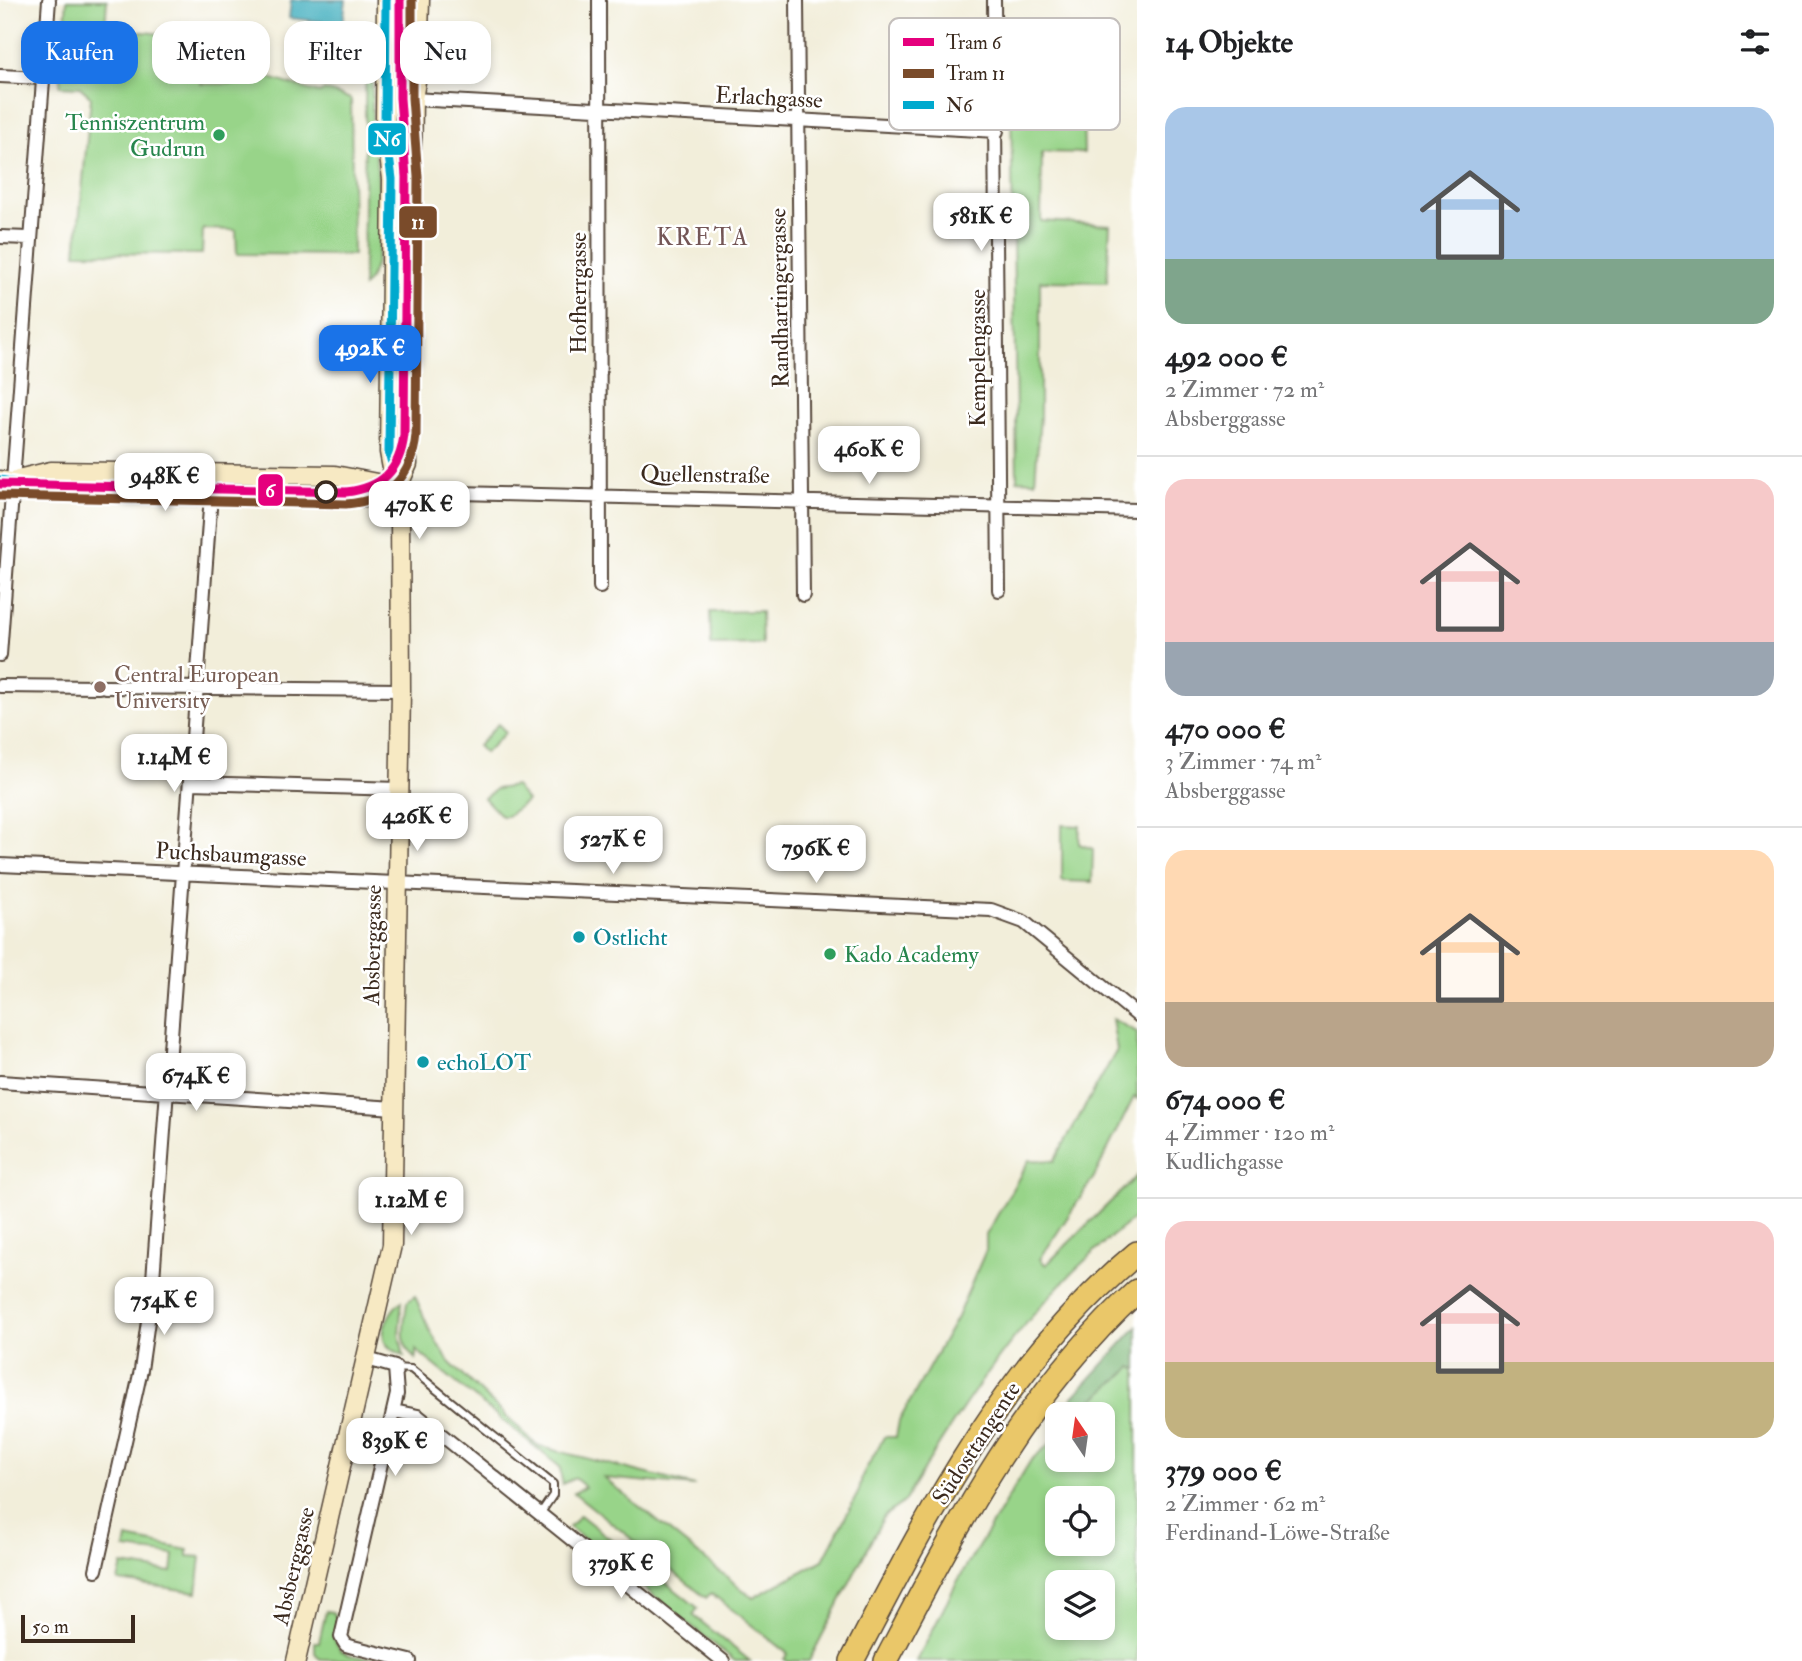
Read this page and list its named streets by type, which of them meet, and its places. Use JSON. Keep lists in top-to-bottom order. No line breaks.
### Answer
{"streets":{"highway":["Südosttangente"],"street":["Erlachgasse","Hofherrgasse","Randhartingergasse","Kempelengasse","Quellenstraße","Puchsbaumgasse","Absberggasse"]},"crossings":[["Erlachgasse","Hofherrgasse"],["Erlachgasse","Randhartingergasse"],["Erlachgasse","Kempelengasse"],["Erlachgasse","Absberggasse"],["Hofherrgasse","Quellenstraße"],["Randhartingergasse","Quellenstraße"],["Kempelengasse","Quellenstraße"],["Quellenstraße","Absberggasse"],["Puchsbaumgasse","Absberggasse"]],"districts":["KRETA"],"places":["Tenniszentrum Gudrun","Central European University","Ostlicht","Kado Academy","echoLOT"],"lines":["tram line 6","tram line 11","transit line N6"],"legend":["Tram 6","Tram 11","N6"],"scale_bar":"50 m","north":"top","page":{"heading":"14 Objekte","chip":["Kaufen","Mieten","Filter","Neu"],"list":[{"name":"492 000 €","note":"2 Zimmer · 72 m² · Absberggasse"},{"name":"470 000 €","note":"3 Zimmer · 74 m² · Absberggasse"},{"name":"674 000 €","note":"4 Zimmer · 120 m² · Kudlichgasse"},{"name":"379 000 €","note":"2 Zimmer · 62 m² · Ferdinand-Löwe-Straße"}],"price":["581K €","492K €","460K €","948K €","470K €","1.14M €","426K €","527K €","796K €","674K €","1.12M €","754K €","839K €","379K €"],"scale":"50 m"}}
